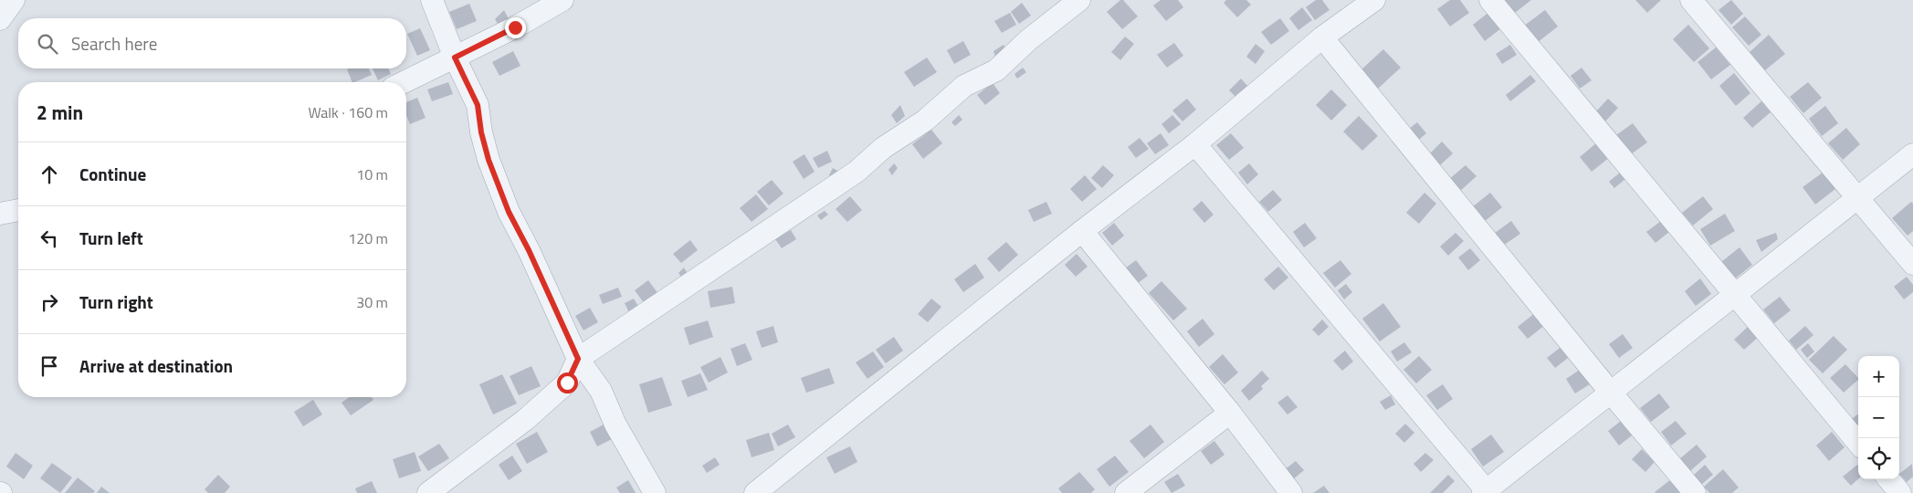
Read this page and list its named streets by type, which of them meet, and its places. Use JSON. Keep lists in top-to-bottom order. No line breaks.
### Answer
{"page":{"search":"Search here","heading":["2 min","Walk · 160 m"],"list":[["Continue","10 m"],["Turn left","120 m"],["Turn right","30 m"],"Arrive at destination"],"map_buttons":["+","−"]}}
